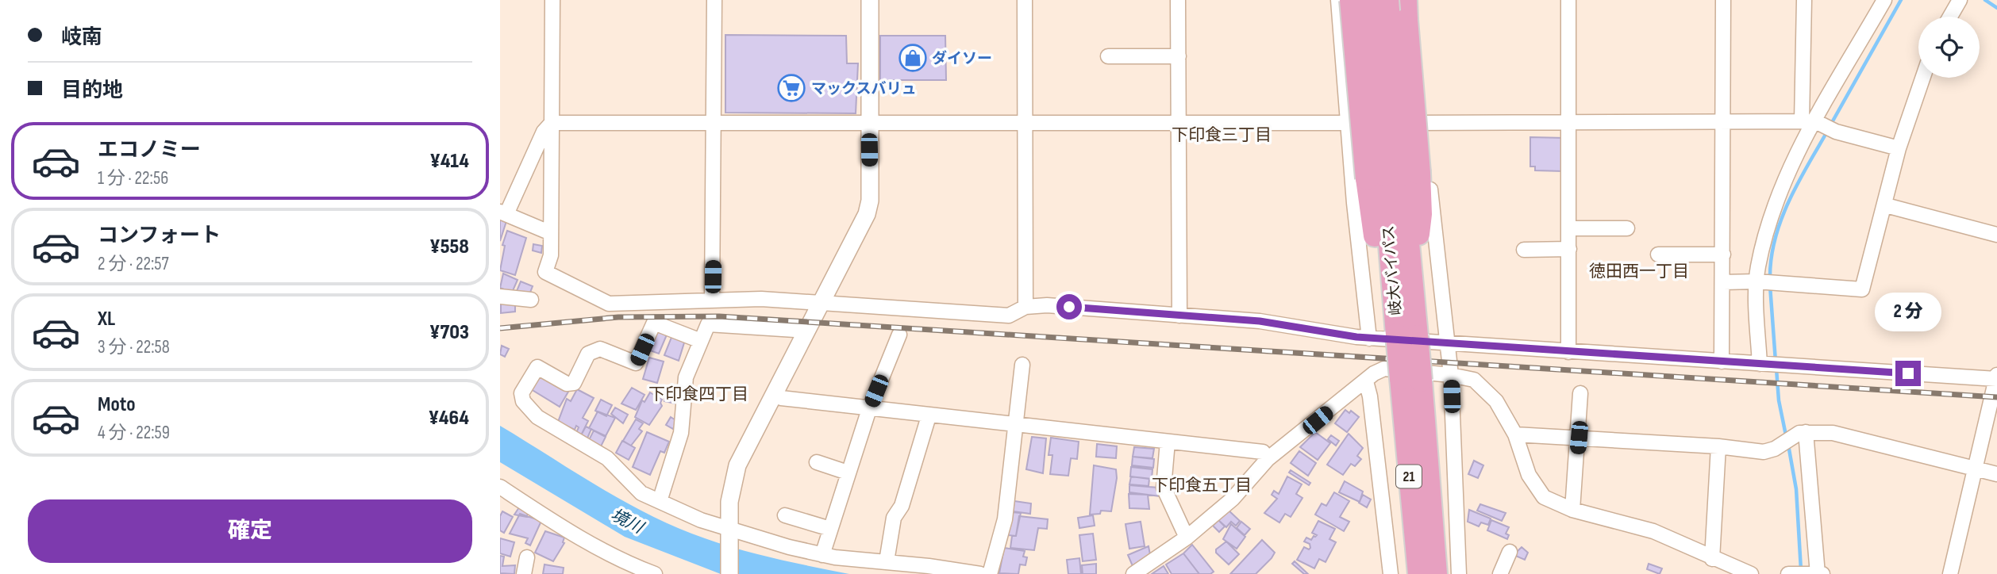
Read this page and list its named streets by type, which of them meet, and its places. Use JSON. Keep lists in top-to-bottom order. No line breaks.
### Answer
{"streets":{"highway":["岐大バイパス","21"]},"crossings":[["岐大バイパス","21"]],"districts":["下印食三丁目","徳田西一丁目","下印食四丁目","下印食五丁目"],"water":["境川"],"places":{"shop":["ダイソー"],"supermarket":["マックスバリュ"]},"page":{"banner":["岐南","目的地"],"list":[{"name":"エコノミー","note":"1 分 · 22:56","value":"¥414"},{"name":"コンフォート","note":"2 分 · 22:57","value":"¥558"},{"name":"XL","note":"3 分 · 22:58","value":"¥703"},{"name":"Moto","note":"4 分 · 22:59","value":"¥464"}],"bubble":"2 分","buttons":"確定"}}
